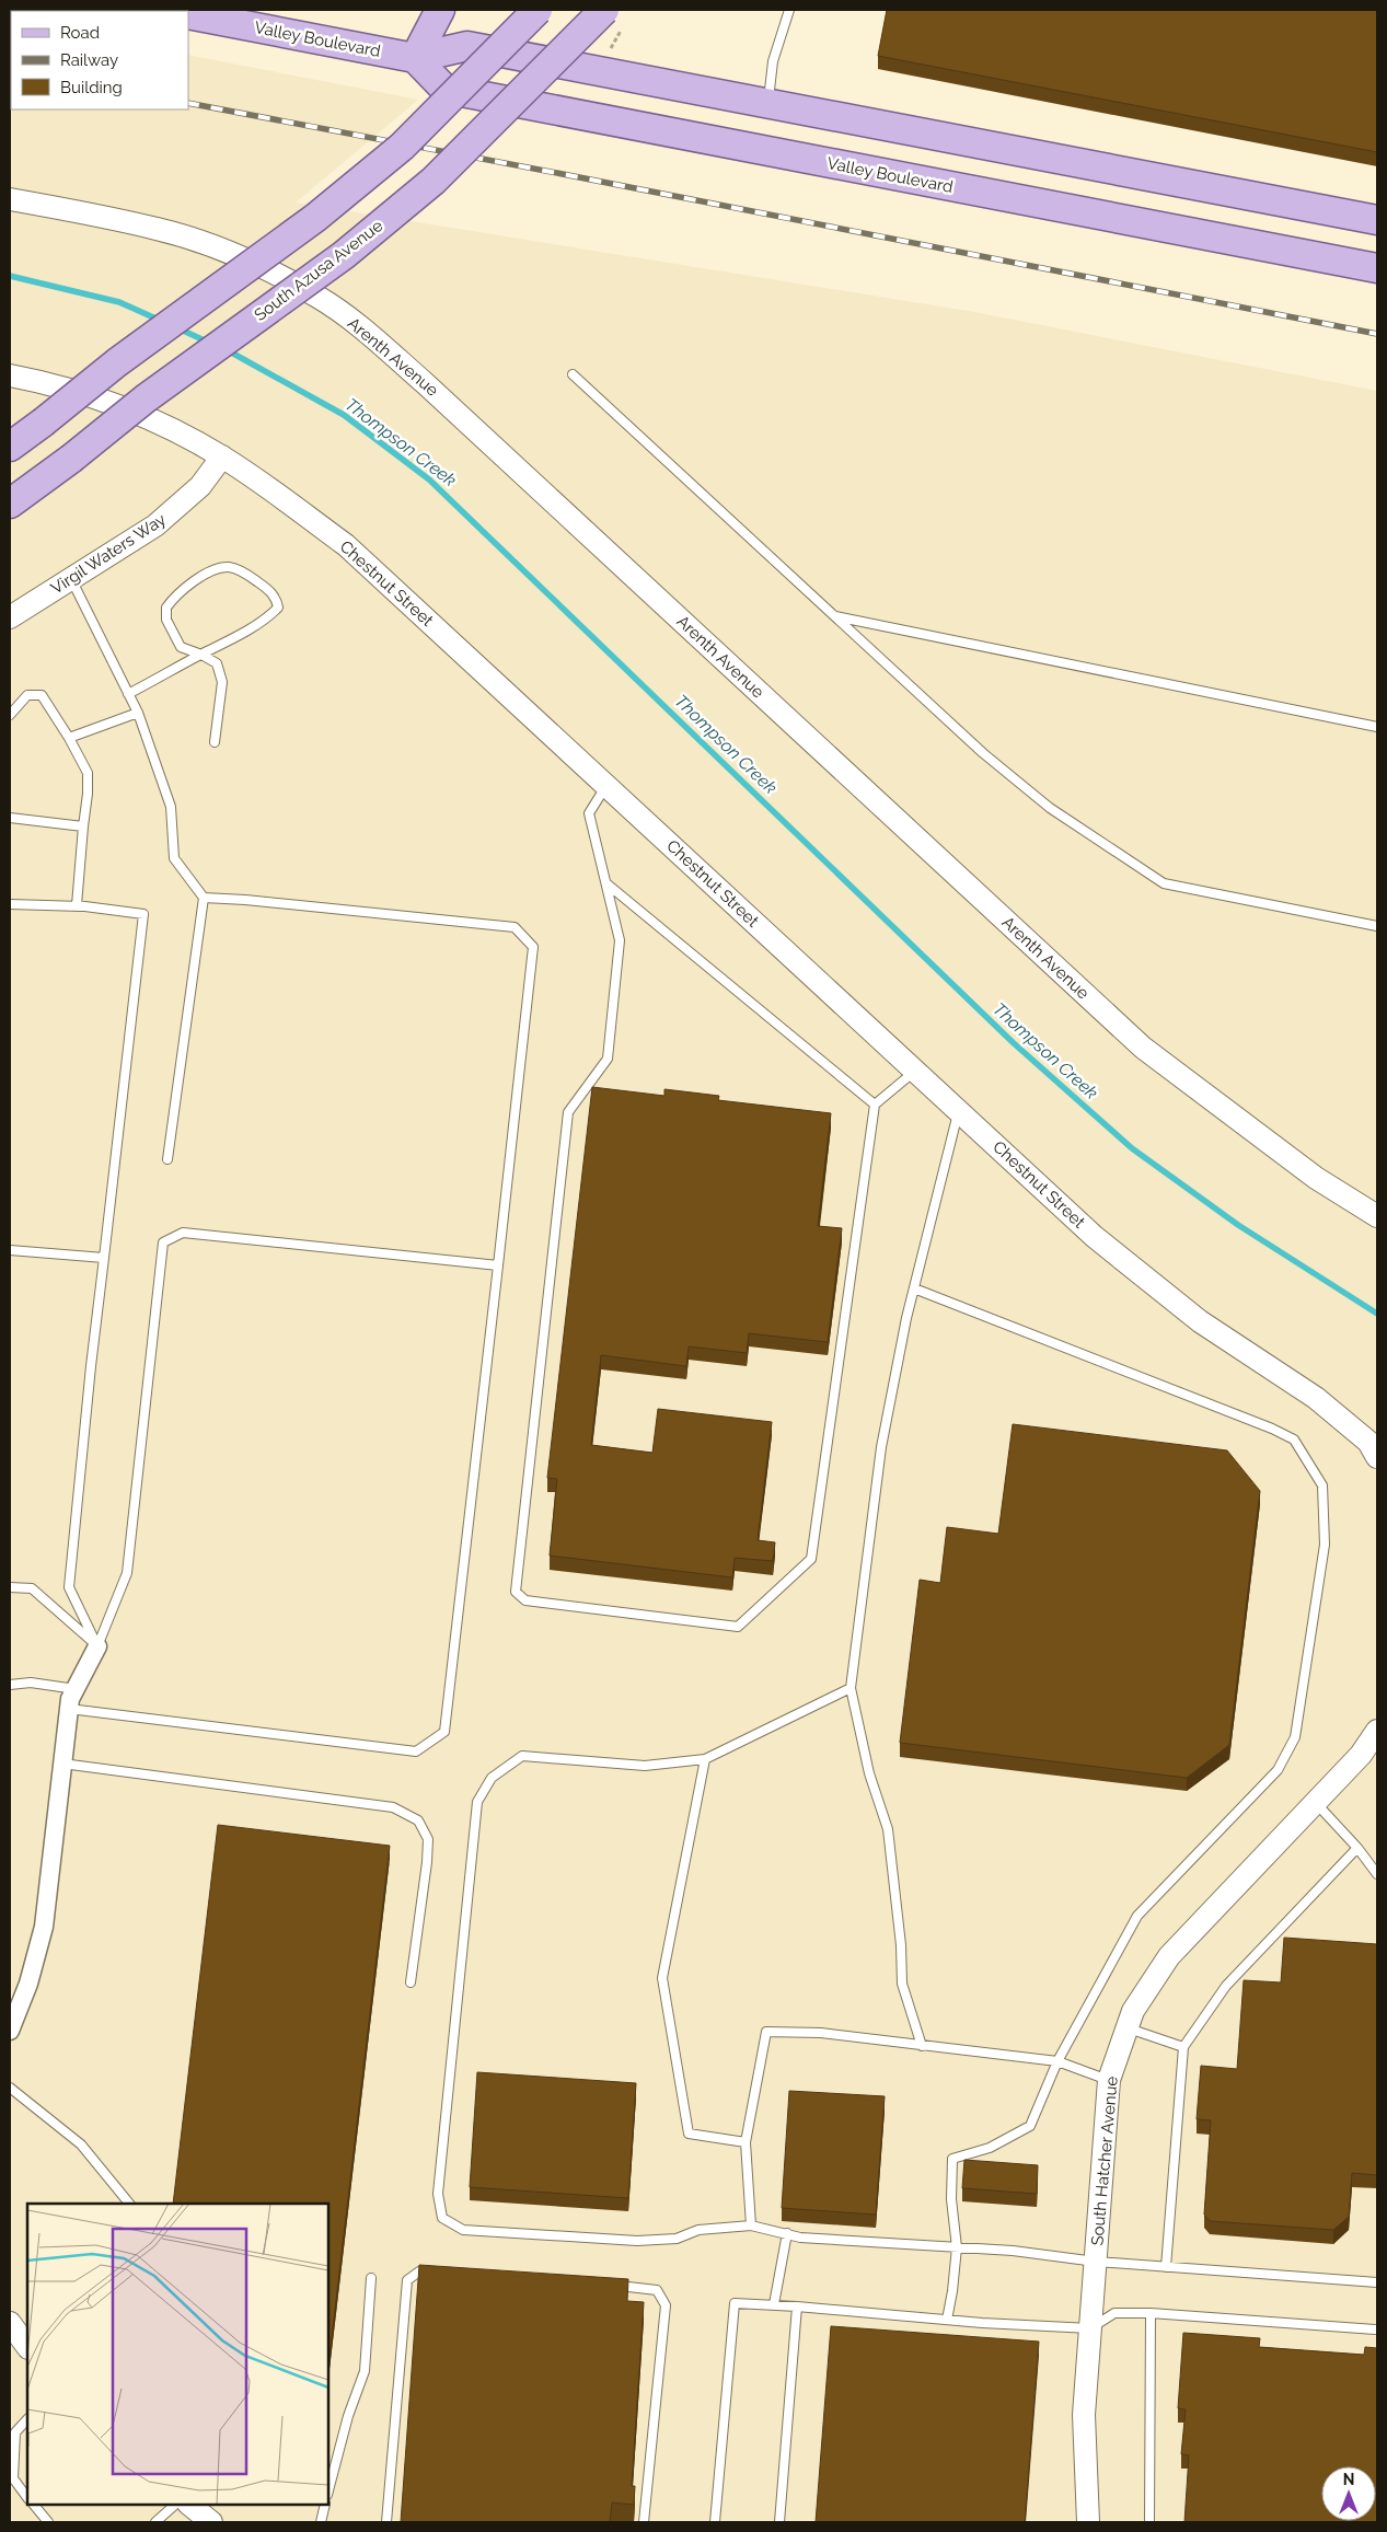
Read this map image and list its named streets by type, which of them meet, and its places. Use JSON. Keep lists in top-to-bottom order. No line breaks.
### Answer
{"streets":{"main road":["Valley Boulevard","South Azusa Avenue"],"street":["Arenth Avenue","Virgil Waters Way","Chestnut Street","South Hatcher Avenue"]},"crossings":[["Virgil Waters Way","Chestnut Street"]],"water":["Thompson Creek"],"legend":["Road","Railway","Building"],"north":"top"}
